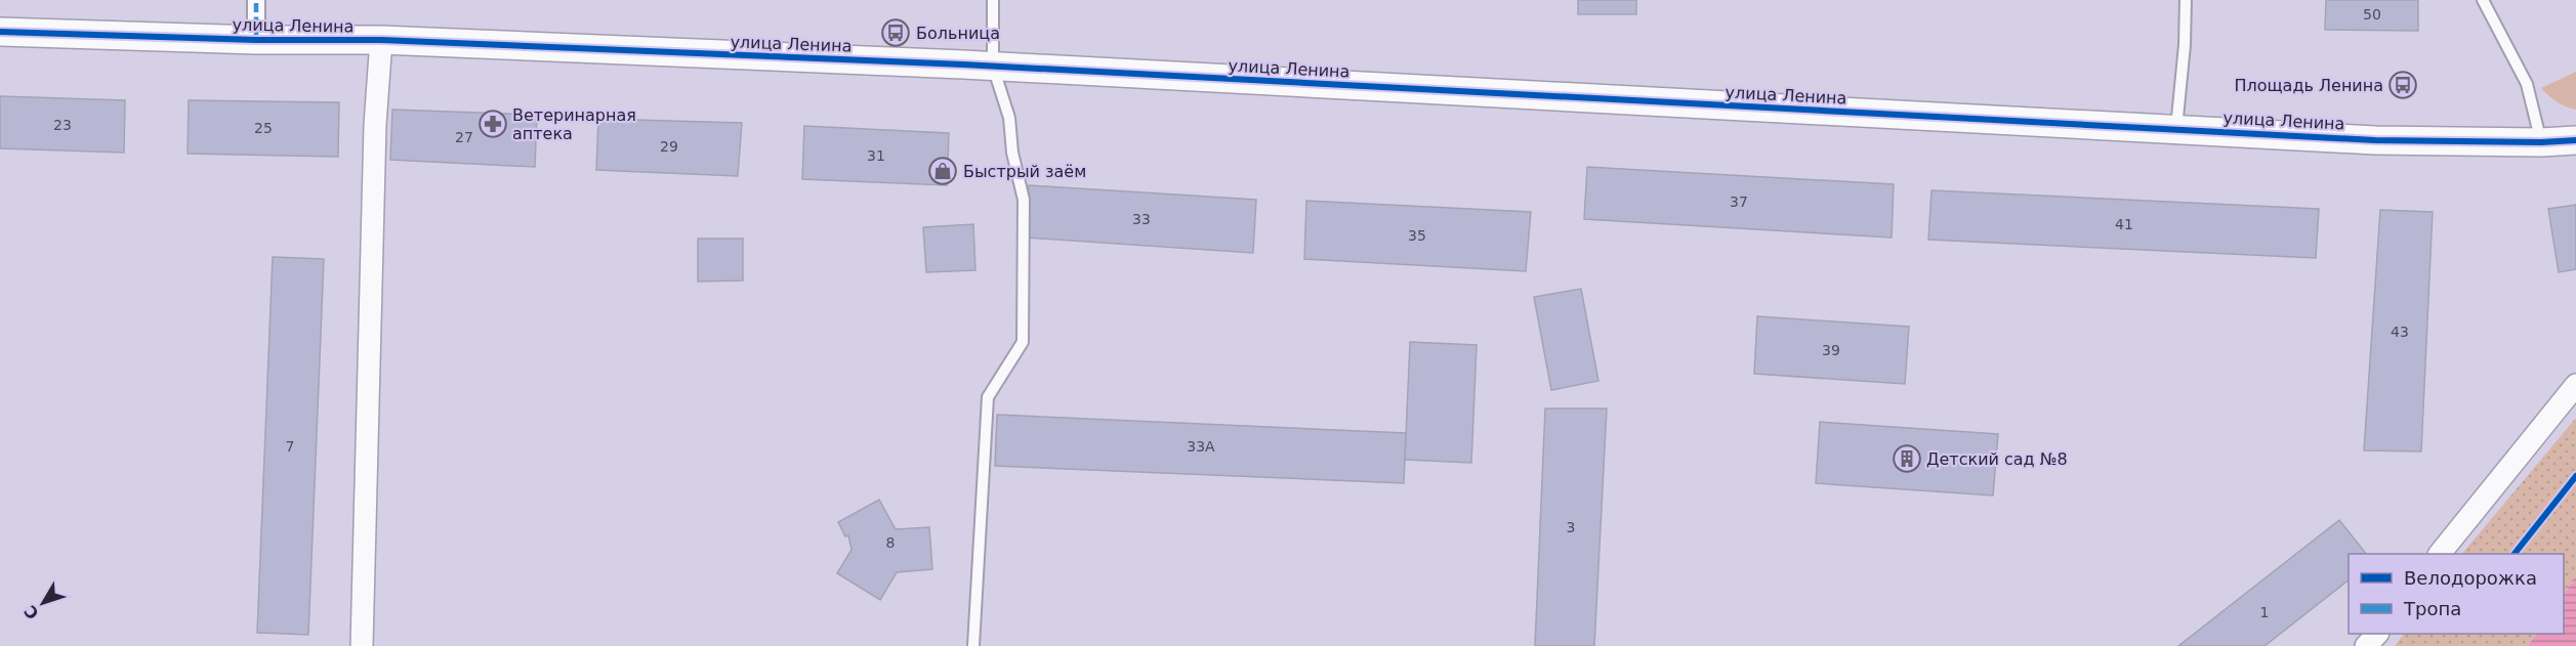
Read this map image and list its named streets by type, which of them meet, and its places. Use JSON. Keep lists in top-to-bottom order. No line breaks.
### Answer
{"streets":{"street":["улица Ленина"]},"places":{"bus stop":["Больница","Площадь Ленина"],"pharmacy":["Ветеринарная аптека"],"shop":["Быстрый заём"],"building":["Детский сад №8"]},"house_numbers":["50","23","25","27","29","31","37","33","41","35","43","39","7","33А","3","8","1"],"legend":["Велодорожка","Тропа"],"north":"bottom left"}
